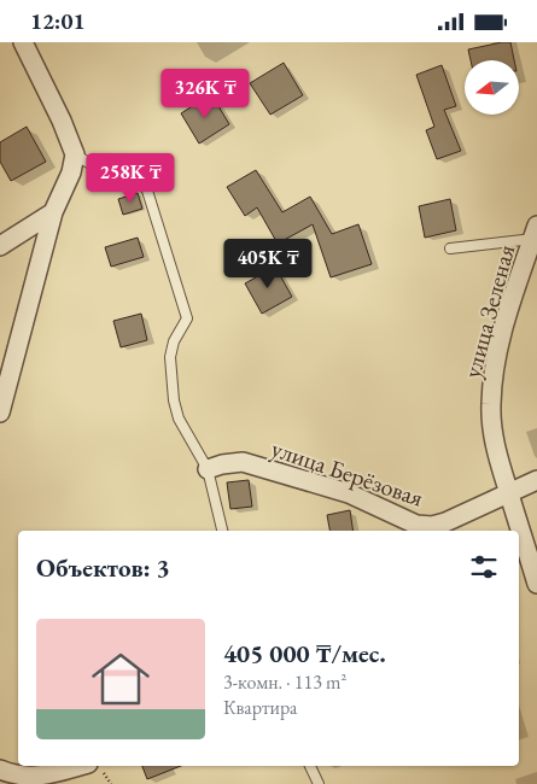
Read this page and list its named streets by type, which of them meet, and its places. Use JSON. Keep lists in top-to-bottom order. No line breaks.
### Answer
{"streets":{"street":["улица Зеленая","улица Берёзовая"]},"crossings":[["улица Зеленая","улица Берёзовая"]],"north":"left","page":{"status":"12:01","price":["326K ₸","258K ₸","405K ₸"],"heading":"Объектов: 3","list":[{"name":"405 000 ₸/мес.","note":"3-комн. · 113 m² · Квартира"}]}}
